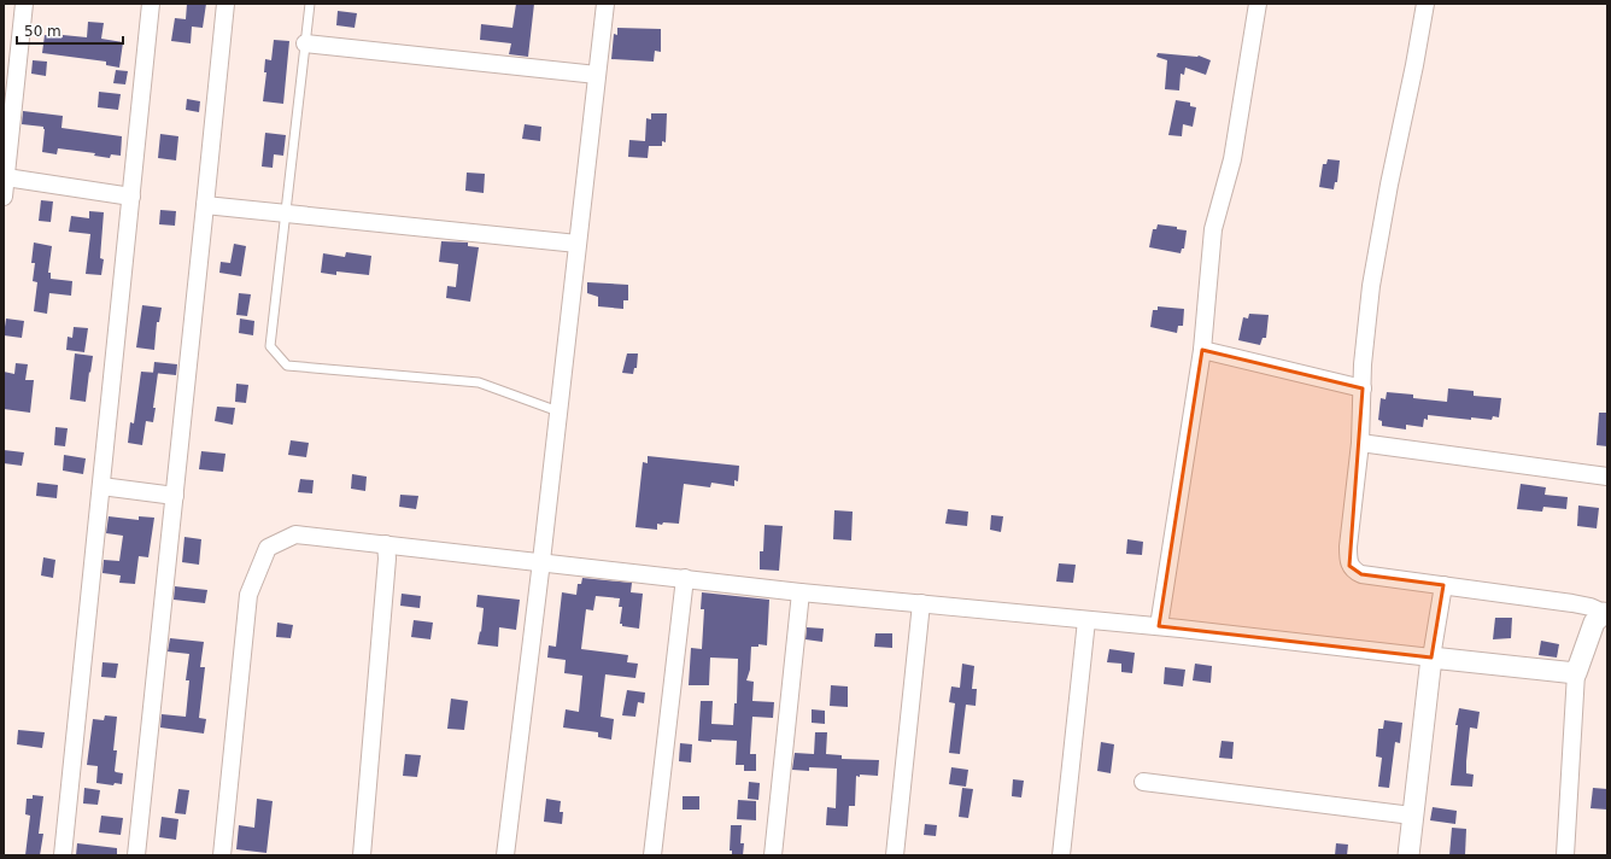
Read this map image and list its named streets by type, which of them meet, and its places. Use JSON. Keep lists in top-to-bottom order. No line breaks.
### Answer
{"scale_bar":"50 m"}
